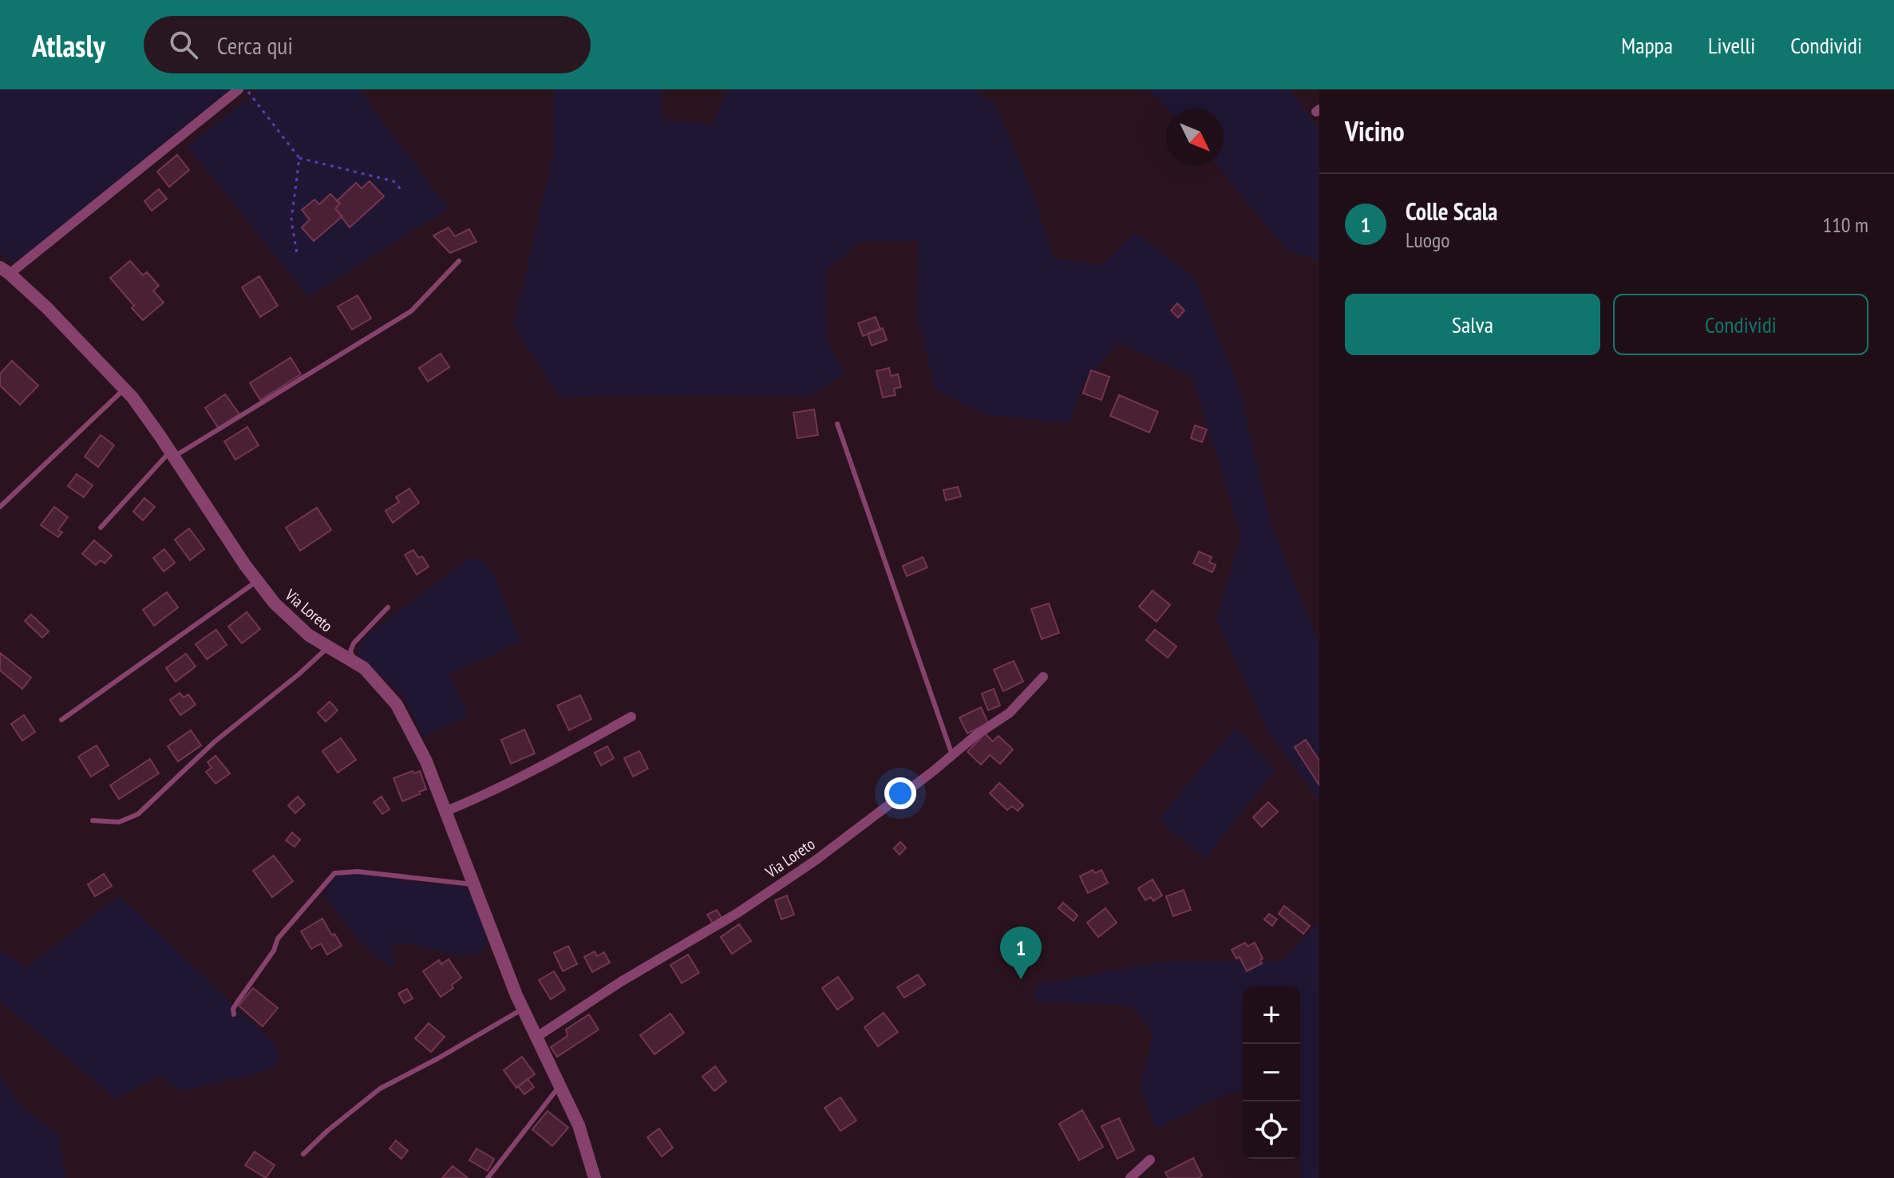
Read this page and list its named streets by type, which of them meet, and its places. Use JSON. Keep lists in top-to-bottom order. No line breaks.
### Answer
{"streets":{"street":["Via Loreto"]},"north":"bottom right","page":{"header":"Atlasly","search":"Cerca qui","nav":["Mappa","Livelli","Condividi"],"heading":"Vicino","list":[{"mark":"1","name":"Colle Scala","note":"Luogo","value":"110 m"}],"buttons":["Salva","Condividi"],"pins":"1","map_buttons":["+","−"]}}
